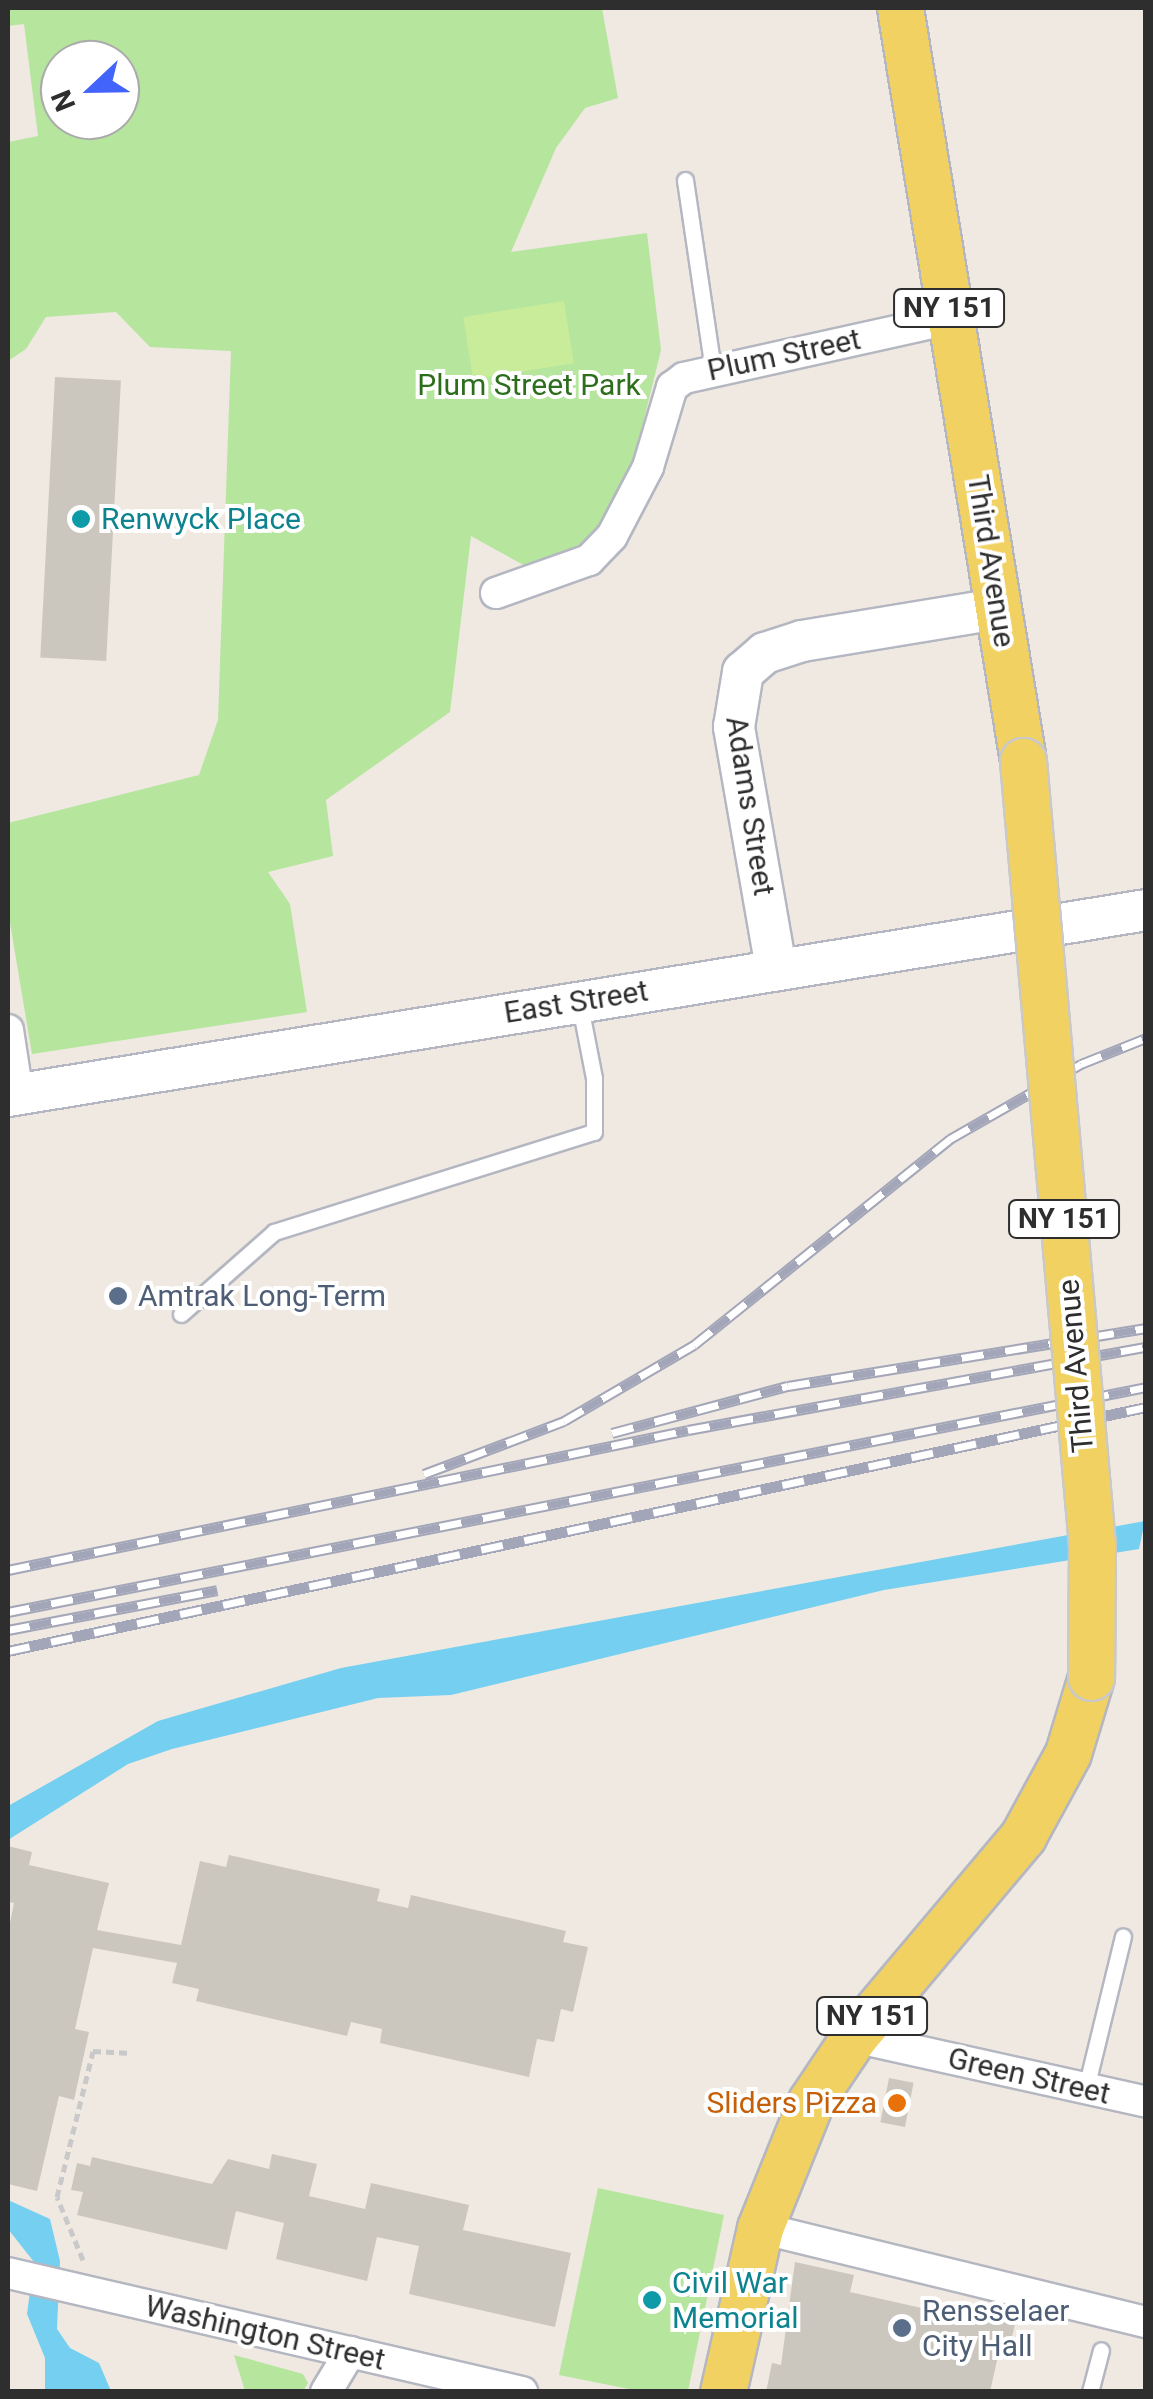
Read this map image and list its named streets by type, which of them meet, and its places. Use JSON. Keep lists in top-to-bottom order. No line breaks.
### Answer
{"streets":{"main road":["NY 151","Third Avenue"],"street":["Plum Street","Adams Street","East Street","Green Street","Washington Street"]},"crossings":[["Plum Street","Third Avenue"],["Third Avenue","Adams Street"],["Third Avenue","Green Street"],["Adams Street","East Street"]],"parks":["Plum Street Park"],"places":["Renwyck Place","Amtrak Long-Term","Sliders Pizza","Civil War Memorial","Rensselaer City Hall"],"north":"left"}
